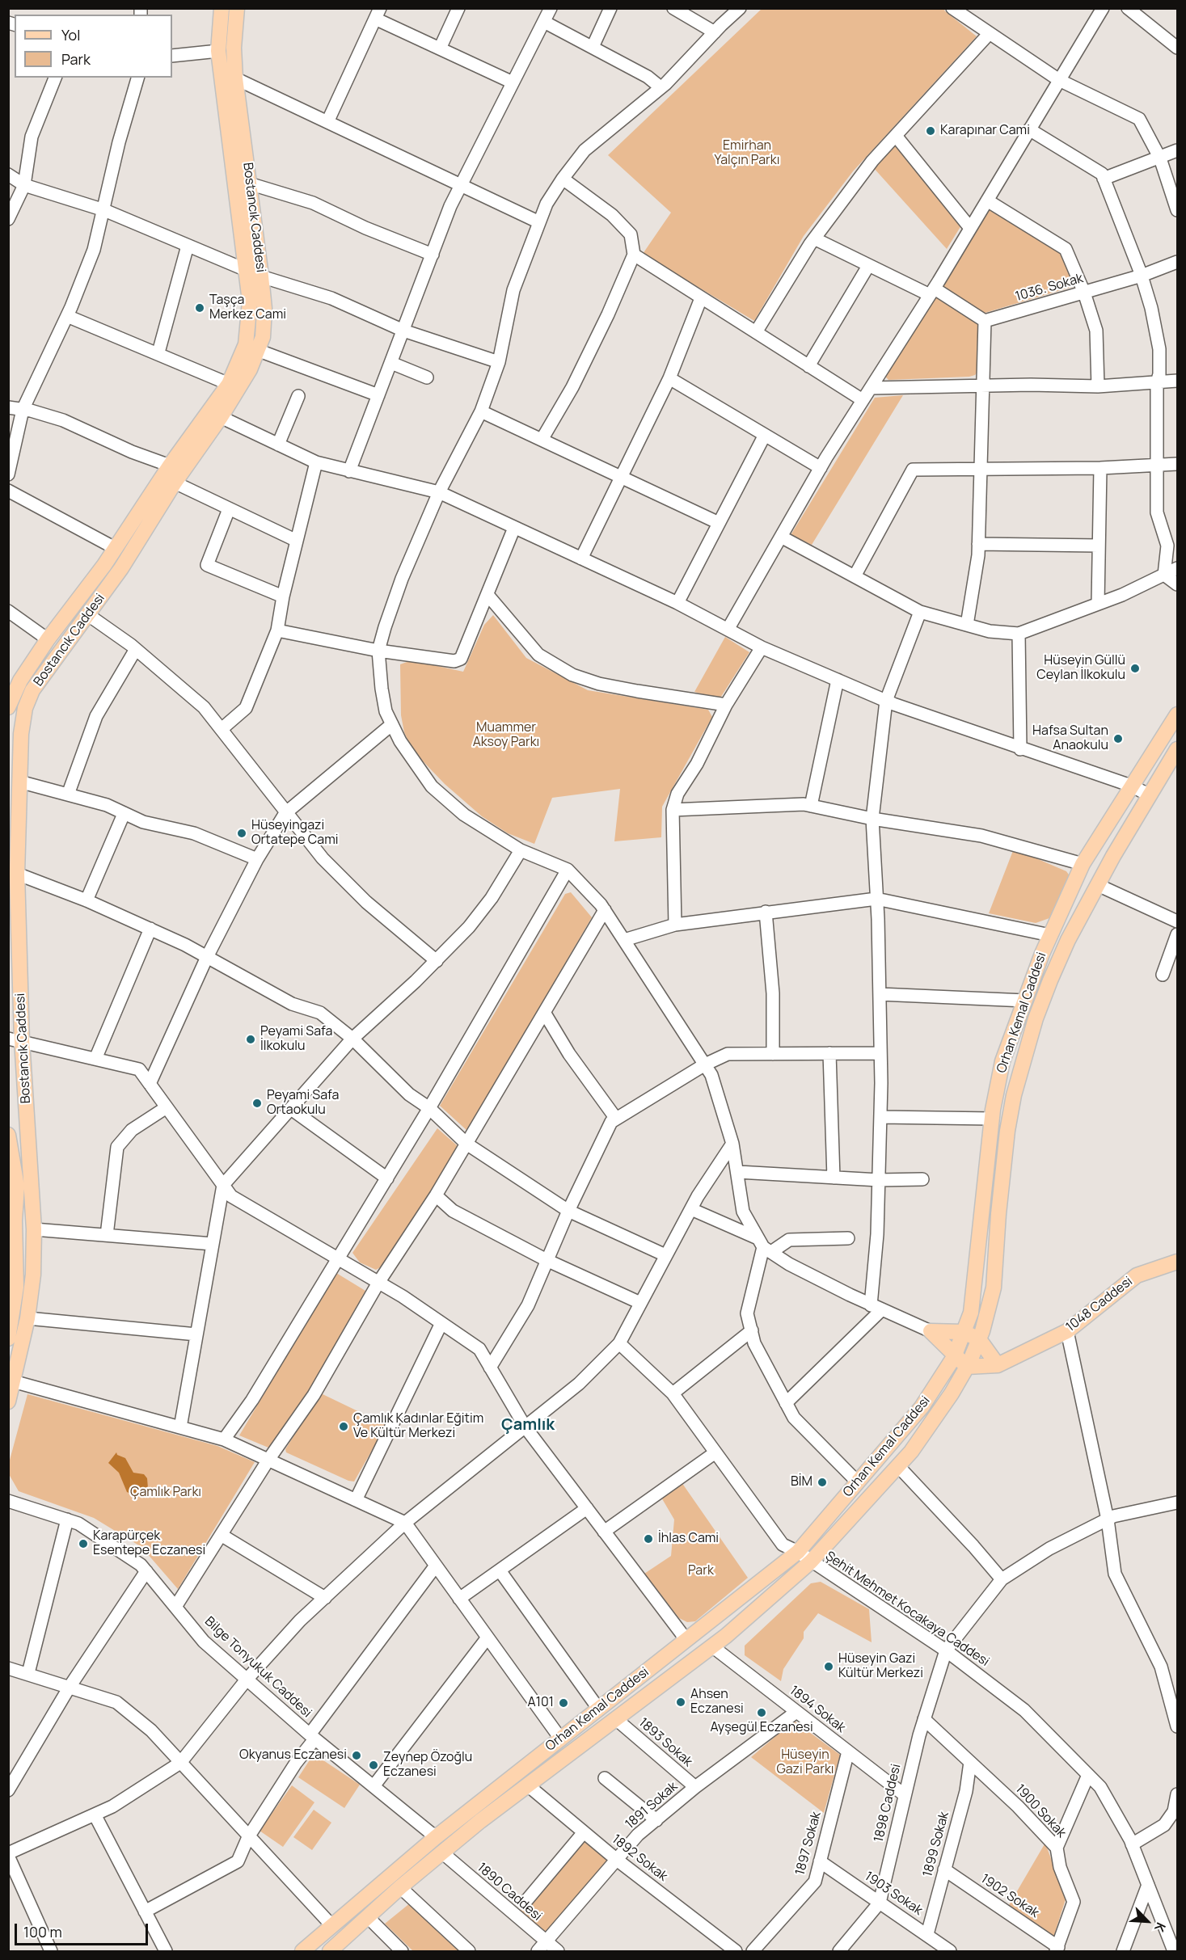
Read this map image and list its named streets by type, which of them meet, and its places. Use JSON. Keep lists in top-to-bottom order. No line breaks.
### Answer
{"streets":{"main road":["Bostancık Caddesi","Orhan Kemal Caddesi","1048 Caddesi"],"street":["1036. Sokak","Şehit Mehmet Kocakaya Caddesi","Bilge Tonyukuk Caddesi","1894 Sokak","1893 Sokak","1898 Caddesi","1891 Sokak","1900 Sokak","1897 Sokak","1899 Sokak","1892 Sokak","1890 Caddesi","1903 Sokak","1902 Sokak"]},"crossings":[["Orhan Kemal Caddesi","1048 Caddesi"],["Orhan Kemal Caddesi","Şehit Mehmet Kocakaya Caddesi"],["Orhan Kemal Caddesi","Bilge Tonyukuk Caddesi"],["Orhan Kemal Caddesi","1894 Sokak"],["Orhan Kemal Caddesi","1893 Sokak"],["Orhan Kemal Caddesi","1892 Sokak"],["Orhan Kemal Caddesi","1890 Caddesi"],["Şehit Mehmet Kocakaya Caddesi","1898 Caddesi"],["1894 Sokak","1898 Caddesi"],["1894 Sokak","1891 Sokak"],["1894 Sokak","1897 Sokak"],["1893 Sokak","1891 Sokak"],["1898 Caddesi","1900 Sokak"],["1898 Caddesi","1903 Sokak"],["1891 Sokak","1892 Sokak"],["1891 Sokak","1890 Caddesi"],["1900 Sokak","1899 Sokak"],["1900 Sokak","1902 Sokak"],["1897 Sokak","1903 Sokak"],["1899 Sokak","1903 Sokak"],["1899 Sokak","1902 Sokak"]],"districts":["Çamlık"],"parks":["Emirhan Yalçın Parkı","Muammer Aksoy Parkı","Çamlık Parkı","Park","Hüseyin Gazi Parkı"],"places":["Karapınar Cami","Taşça Merkez Cami","Hüseyin Güllü Ceylan İlkokulu","Hafsa Sultan Anaokulu","Hüseyingazi Ortatepe Cami","Peyami Safa İlkokulu","Peyami Safa Ortaokulu","Çamlık Kadınlar Eğitim Ve Kültür Merkezi","BİM","İhlas Cami","Karapürçek Esentepe Eczanesi","Hüseyin Gazi Kültür Merkezi","Ahsen Eczanesi","A101","Ayşegül Eczanesi","Okyanus Eczanesi","Zeynep Özoğlu Eczanesi"],"legend":["Yol","Park"],"scale_bar":"100 m","north":"bottom right"}
